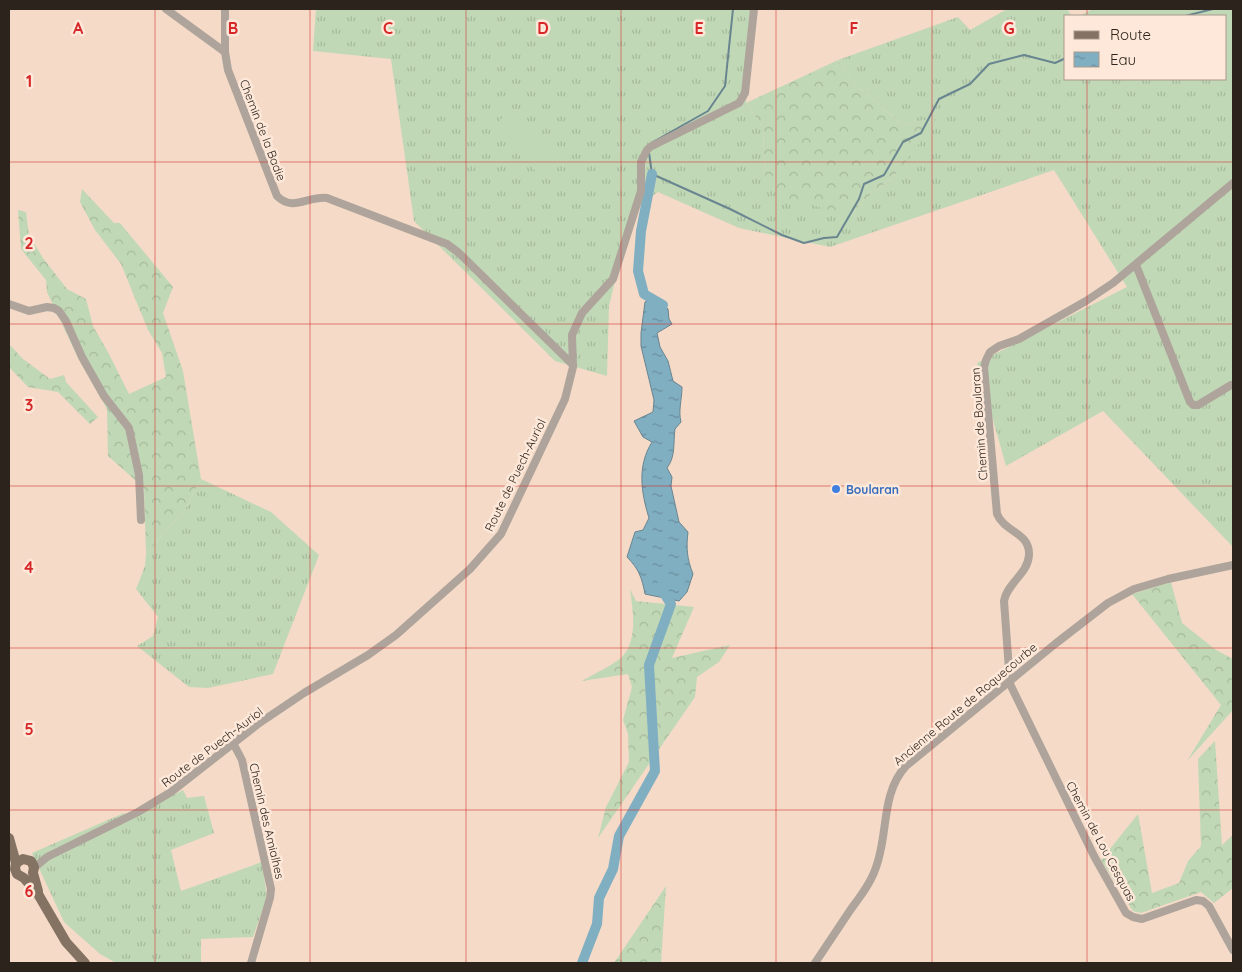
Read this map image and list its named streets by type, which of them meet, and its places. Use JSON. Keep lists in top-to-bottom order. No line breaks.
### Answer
{"streets":{"street":["Chemin de la Badie","Chemin de Boularan","Route de Puech-Auriol","Ancienne Route de Roquecourbe","Chemin des Amialhes","Chemin de Lou Cesquas"]},"crossings":[["Chemin de la Badie","Route de Puech-Auriol"],["Chemin de Boularan","Ancienne Route de Roquecourbe"],["Chemin de Boularan","Chemin de Lou Cesquas"],["Route de Puech-Auriol","Chemin des Amialhes"],["Ancienne Route de Roquecourbe","Chemin de Lou Cesquas"]],"places":["Boularan"],"legend":["Route","Eau"],"grid":{"columns":["A","B","C","D","E","F","G"],"rows":["1","2","3","4","5","6"]}}
